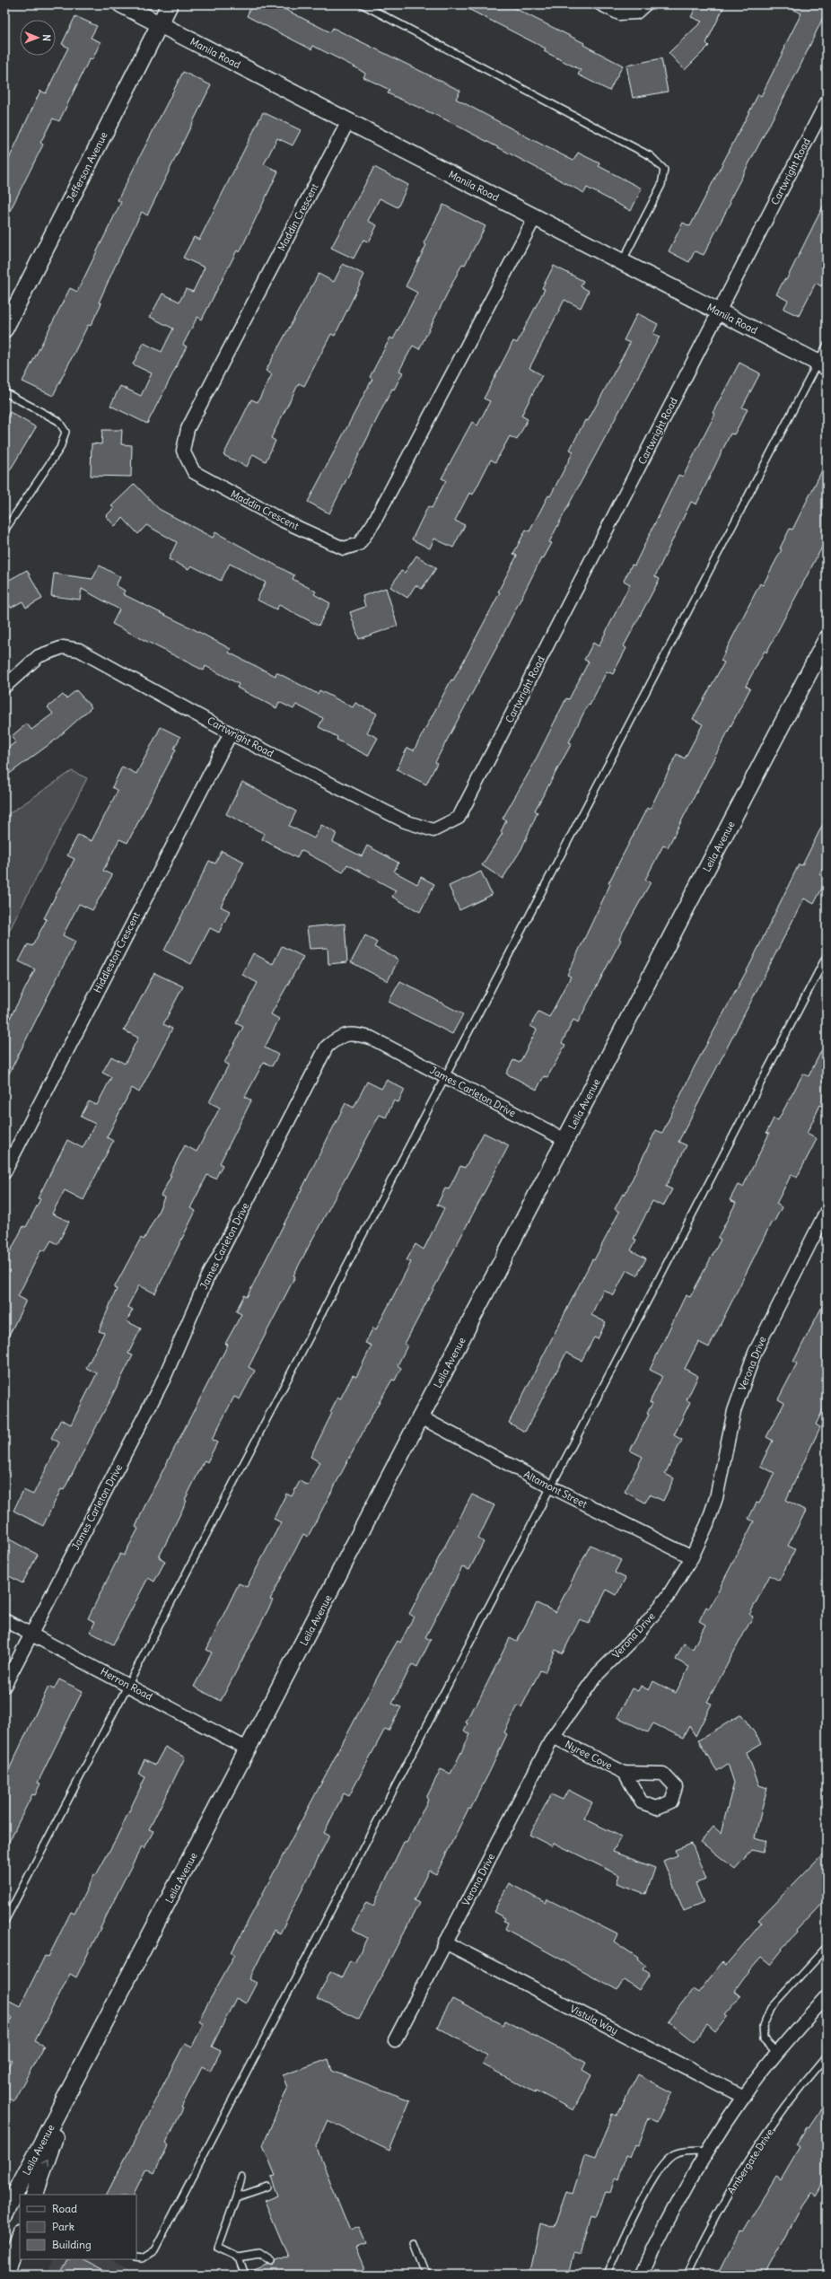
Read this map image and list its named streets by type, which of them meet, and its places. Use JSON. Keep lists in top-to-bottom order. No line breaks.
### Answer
{"streets":{"street":["Manila Road","Jefferson Avenue","Cartwright Road","Maddin Crescent","Leila Avenue","Hiddleston Crescent","James Carleton Drive","Verona Drive","Altamont Street","Herron Road","Nyree Cove","Vistula Way"],"lane":["Ambergate Drive"]},"crossings":[["Manila Road","Jefferson Avenue"],["Manila Road","Cartwright Road"],["Manila Road","Maddin Crescent"],["Cartwright Road","Hiddleston Crescent"],["Leila Avenue","James Carleton Drive"],["Leila Avenue","Altamont Street"],["Leila Avenue","Herron Road"],["James Carleton Drive","Herron Road"],["Verona Drive","Altamont Street"],["Verona Drive","Nyree Cove"],["Verona Drive","Vistula Way"]],"legend":["Road","Park","Building"],"north":"right"}
